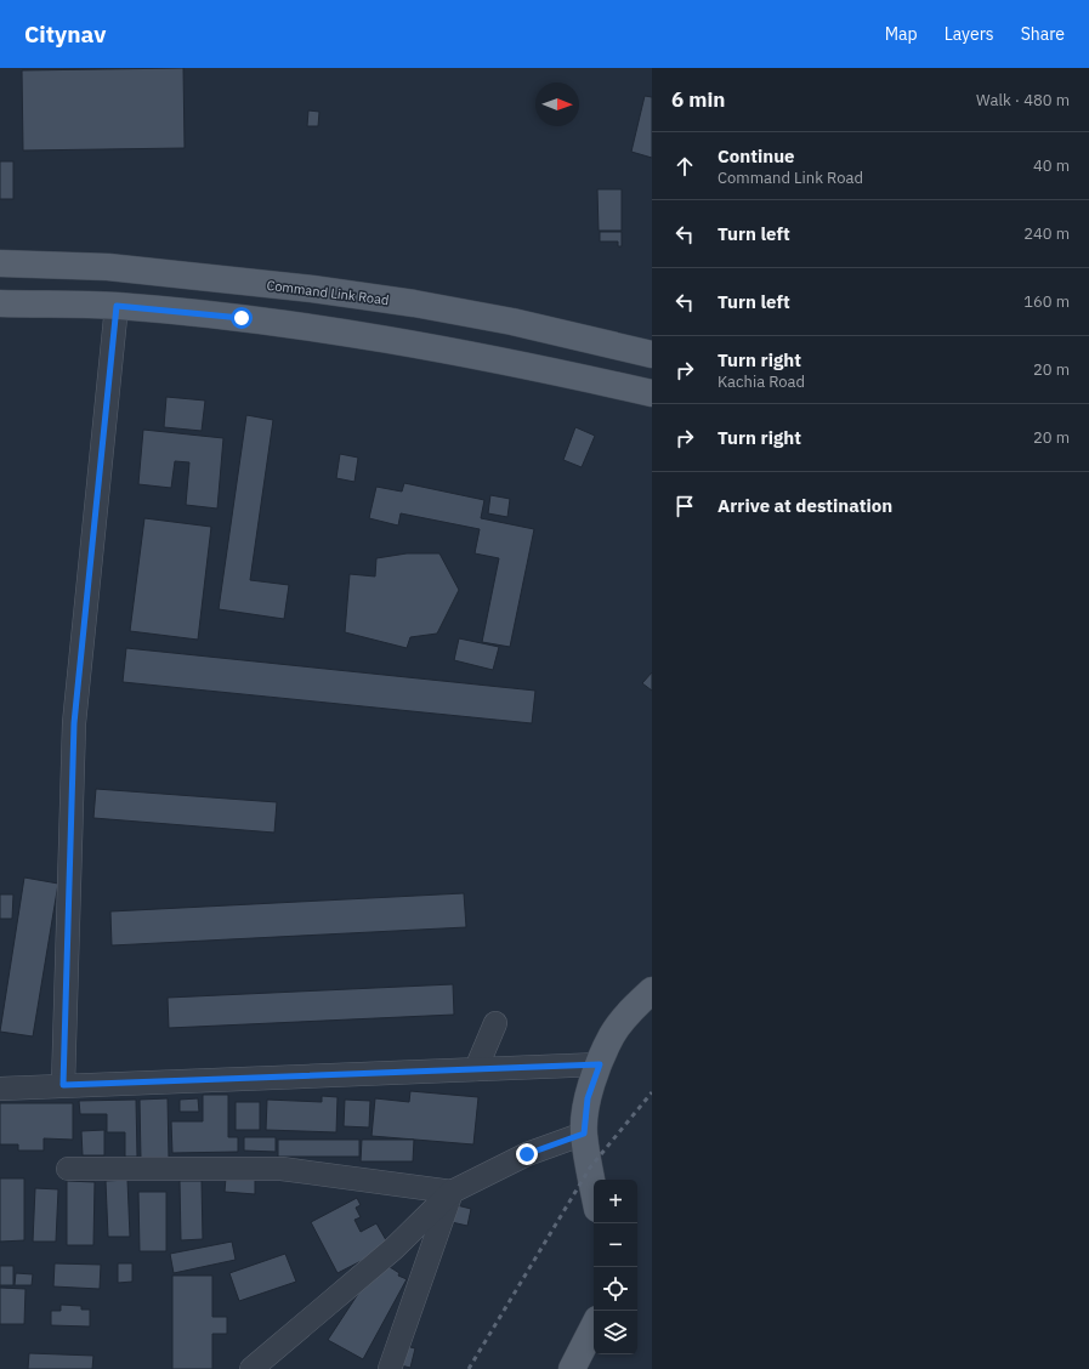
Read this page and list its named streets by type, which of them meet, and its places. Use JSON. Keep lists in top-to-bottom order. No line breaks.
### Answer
{"streets":{"main road":["Command Link Road"]},"north":"right","page":{"header":"Citynav","nav":["Map","Layers","Share"],"heading":["6 min","Walk · 480 m"],"list":[["Continue","Command Link Road","40 m"],["Turn left","240 m"],["Turn left","160 m"],["Turn right","Kachia Road","20 m"],["Turn right","20 m"],"Arrive at destination"],"map_buttons":["+","−"]}}
